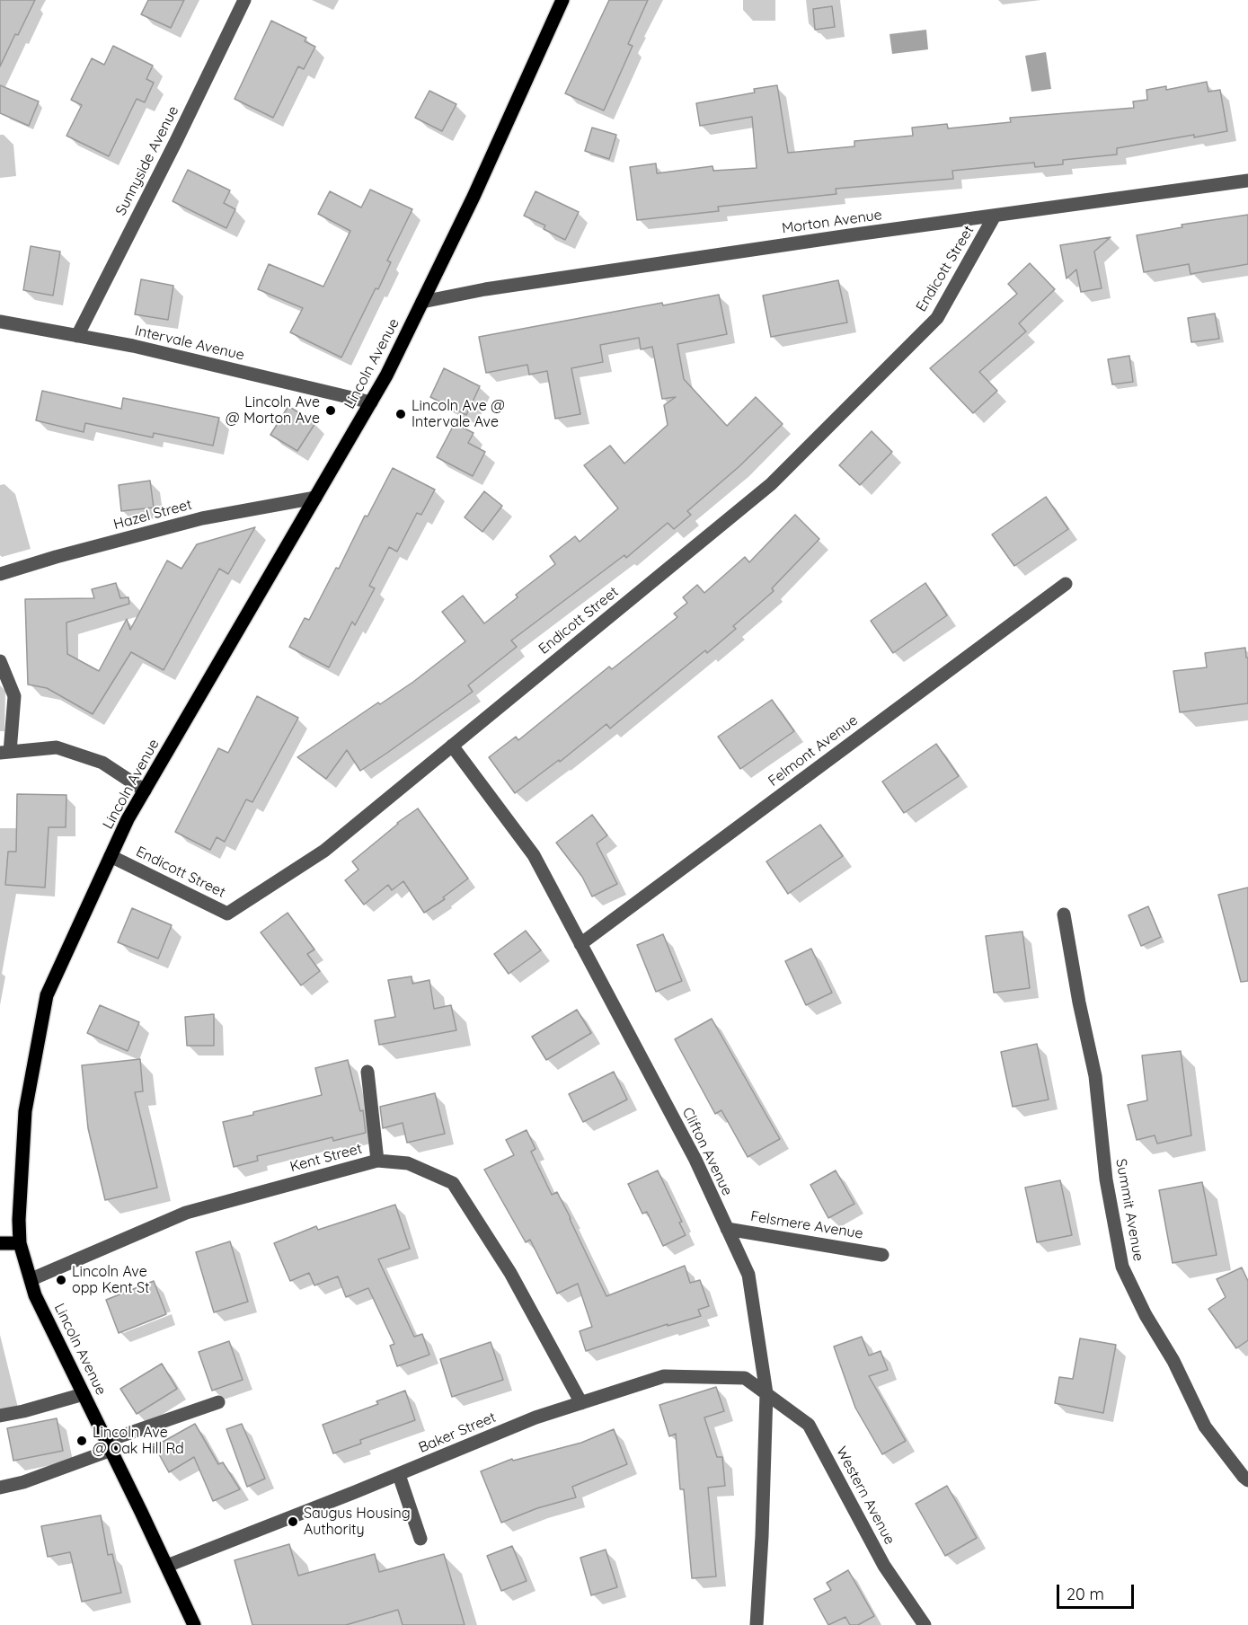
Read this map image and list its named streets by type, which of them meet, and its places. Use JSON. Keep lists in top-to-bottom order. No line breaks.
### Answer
{"streets":{"main road":["Lincoln Avenue"],"street":["Sunnyside Avenue","Morton Avenue","Endicott Street","Intervale Avenue","Hazel Street","Felmont Avenue","Clifton Avenue","Kent Street","Summit Avenue","Felsmere Avenue","Baker Street","Western Avenue"]},"crossings":[["Sunnyside Avenue","Intervale Avenue"],["Morton Avenue","Endicott Street"],["Morton Avenue","Lincoln Avenue"],["Endicott Street","Lincoln Avenue"],["Endicott Street","Clifton Avenue"],["Intervale Avenue","Lincoln Avenue"],["Lincoln Avenue","Hazel Street"],["Lincoln Avenue","Kent Street"],["Lincoln Avenue","Baker Street"],["Felmont Avenue","Clifton Avenue"],["Clifton Avenue","Felsmere Avenue"],["Clifton Avenue","Baker Street"],["Clifton Avenue","Western Avenue"],["Kent Street","Baker Street"],["Baker Street","Western Avenue"]],"places":["Lincoln Ave @ Morton Ave","Lincoln Ave @ Intervale Ave","Lincoln Ave opp Kent St","Lincoln Ave @ Oak Hill Rd","Saugus Housing Authority"],"scale_bar":"20 m"}
